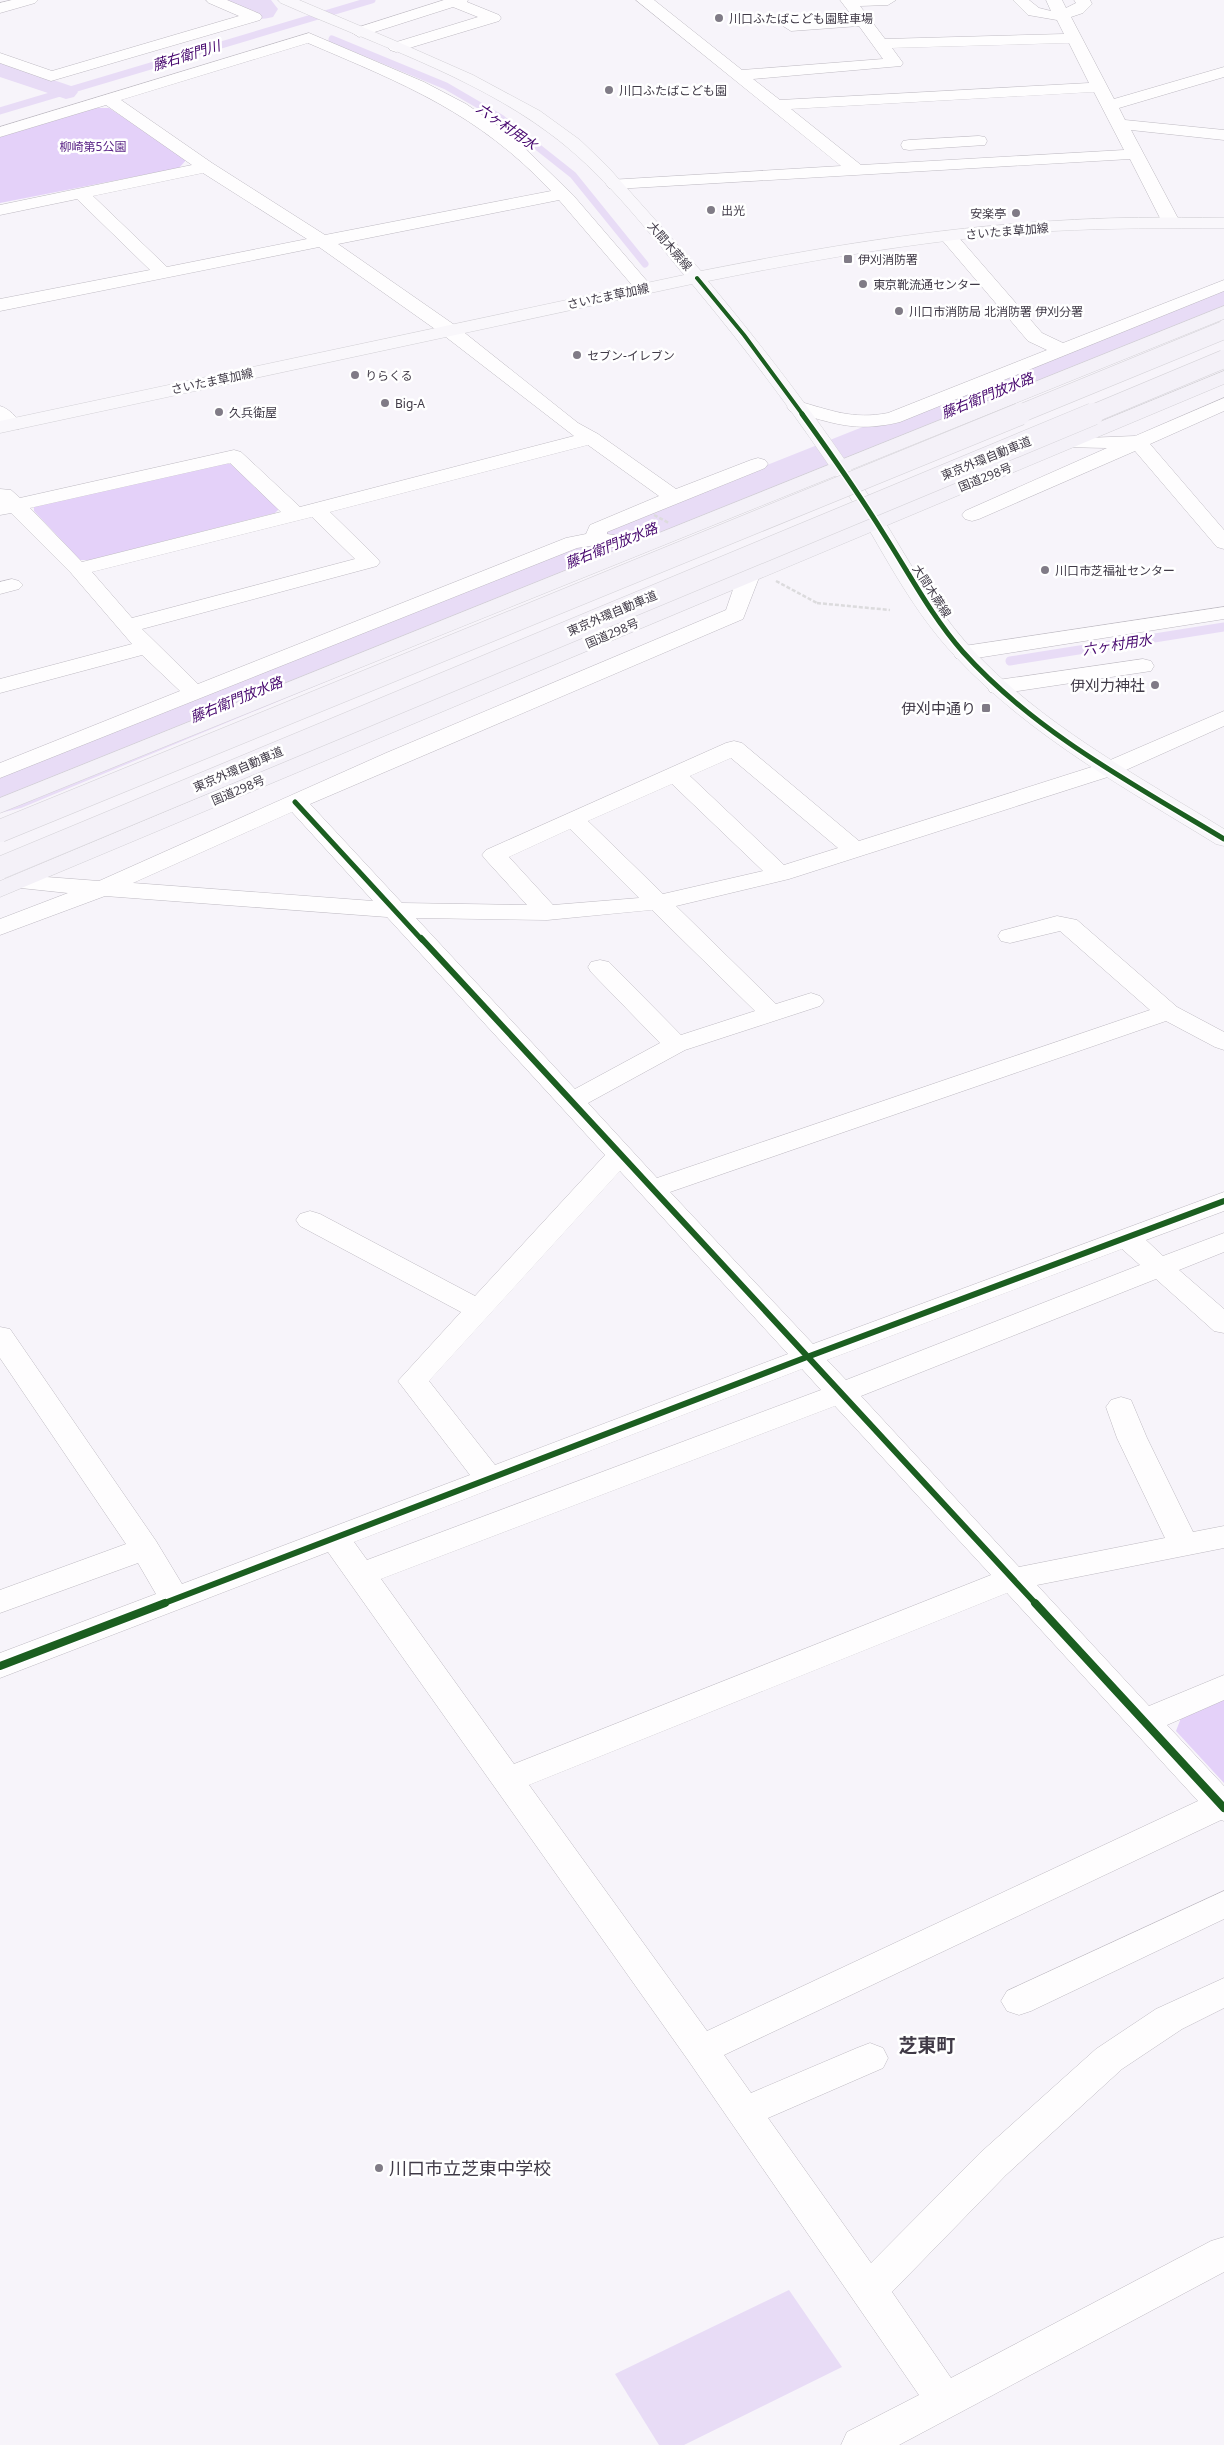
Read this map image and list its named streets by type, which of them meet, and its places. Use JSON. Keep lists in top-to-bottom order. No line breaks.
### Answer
{"streets":{"highway":["東京外環自動車道","国道298号"],"main road":["さいたま草加線","大間木蕨線"]},"crossings":[["さいたま草加線","大間木蕨線"],["大間木蕨線","国道298号"]],"districts":["芝東町"],"water":["藤右衛門川","六ヶ村用水","藤右衛門放水路"],"parks":["柳崎第5公園"],"places":{"other":["川口ふたばこども園駐車場","川口ふたばこども園","出光","安楽亭","東京靴流通センター","川口市消防局 北消防署 伊刈分署","セブン-イレブン","りらくる","Big-A","久兵衛屋","川口市芝福祉センター","伊刈力神社","川口市立芝東中学校"],"transit":["伊刈消防署","伊刈中通り"]}}
